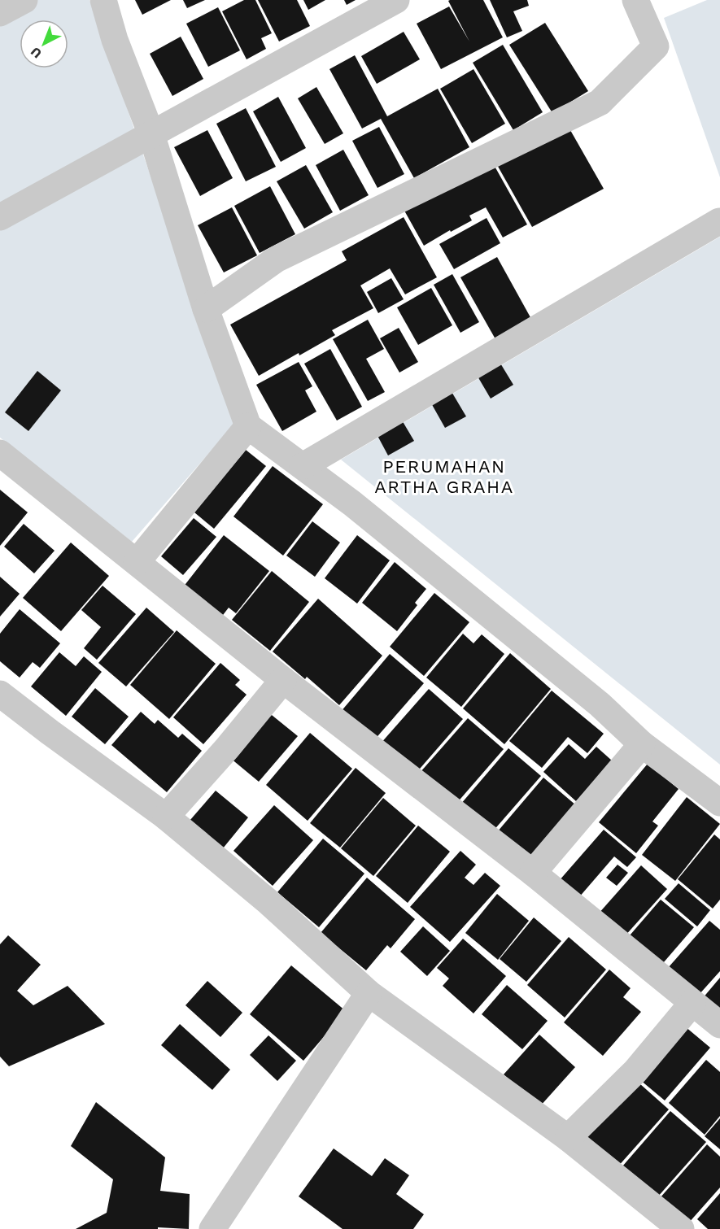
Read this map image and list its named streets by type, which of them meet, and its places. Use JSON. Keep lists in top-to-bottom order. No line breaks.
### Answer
{"districts":["PERUMAHAN ARTHA GRAHA"],"north":"bottom left"}
